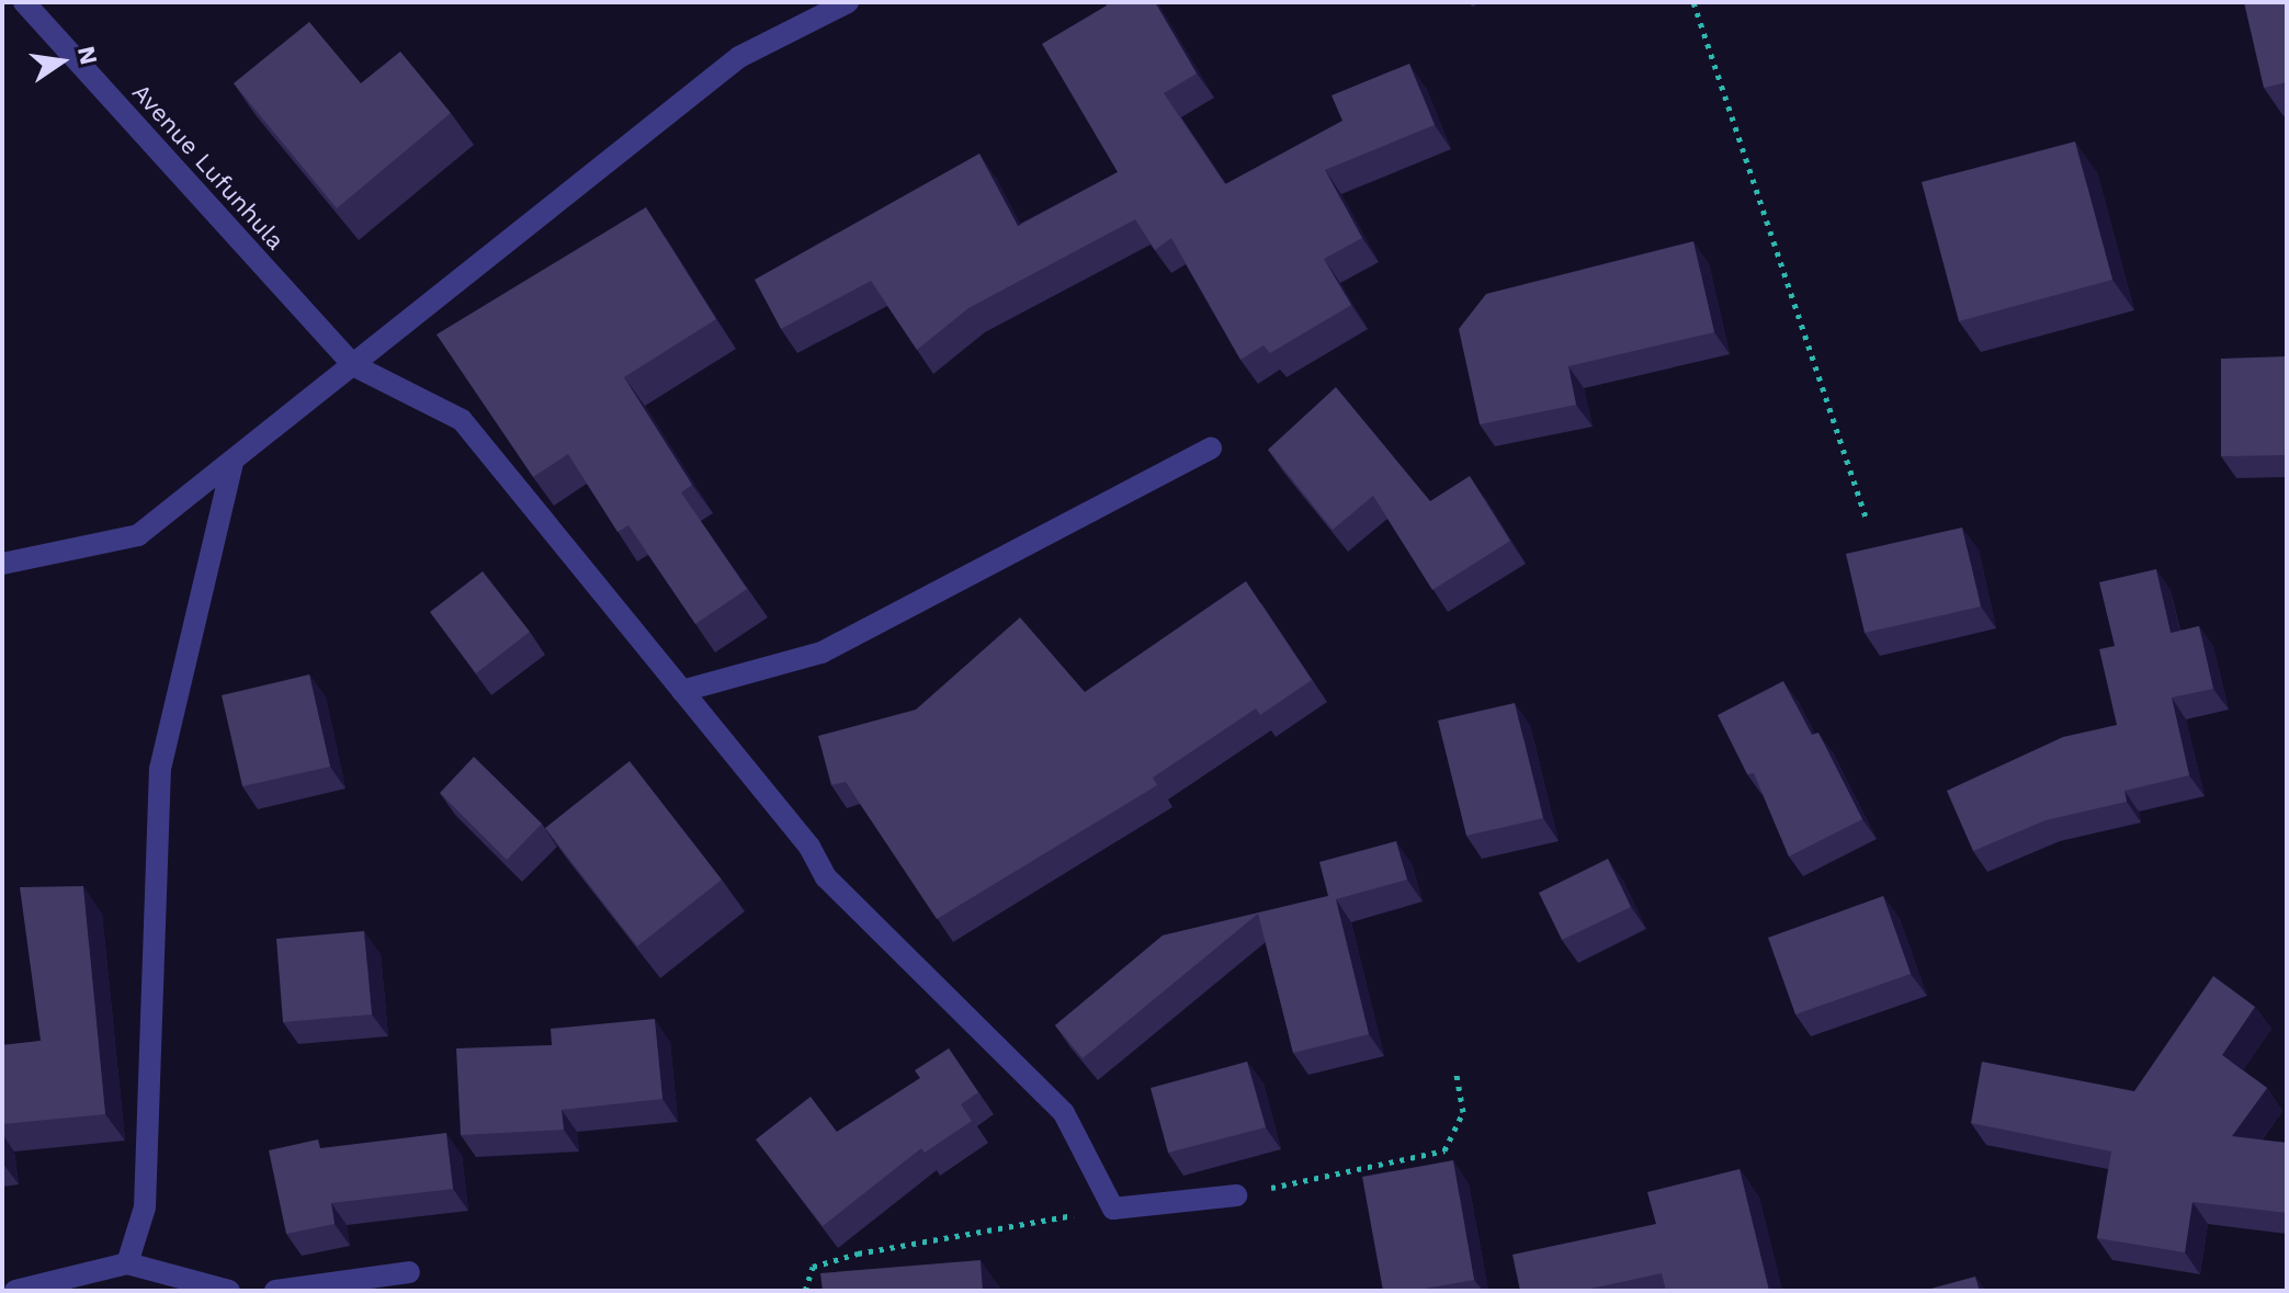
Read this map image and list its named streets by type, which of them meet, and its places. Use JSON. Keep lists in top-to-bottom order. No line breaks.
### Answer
{"streets":{"street":["Avenue Lufunhula"]},"north":"right"}
